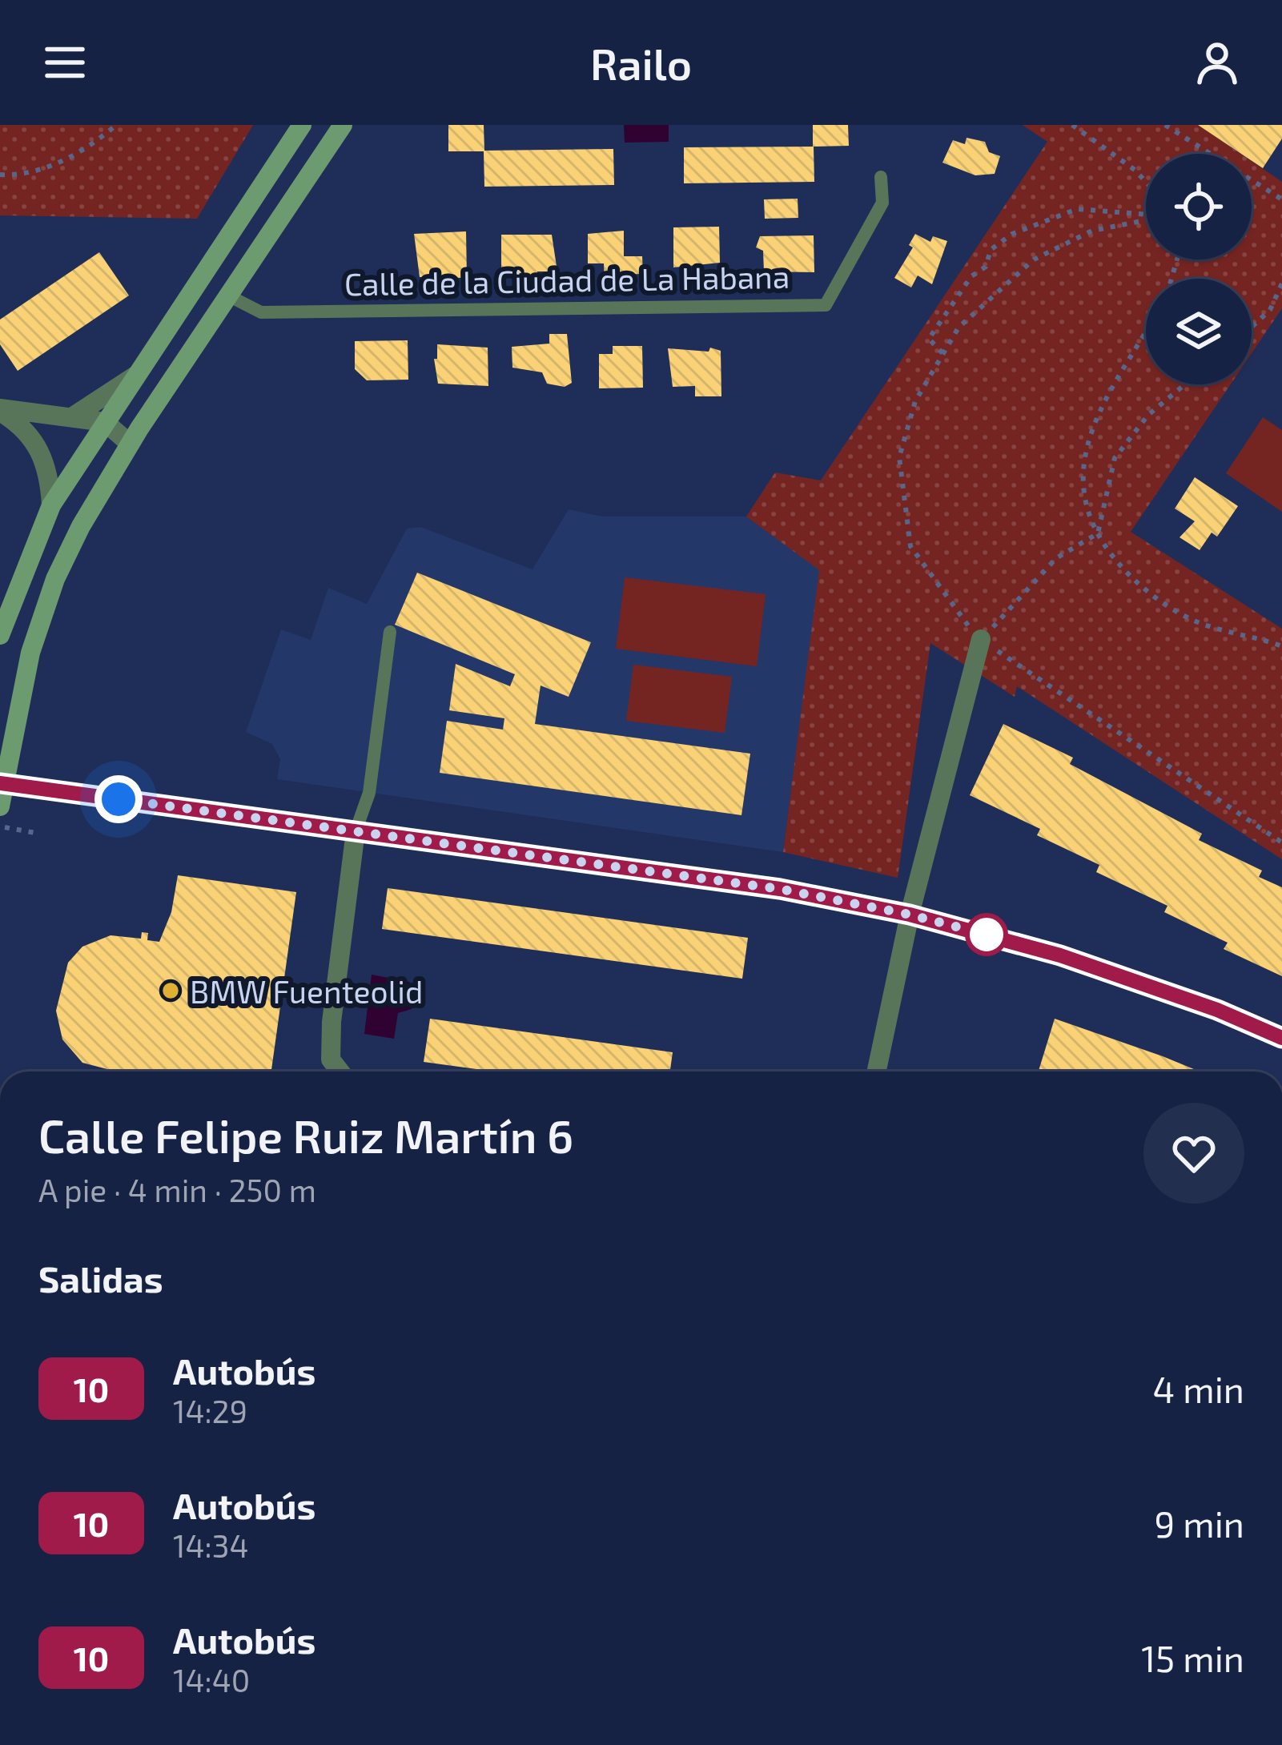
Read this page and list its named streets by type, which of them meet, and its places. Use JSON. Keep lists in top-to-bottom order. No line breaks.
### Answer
{"streets":{"lane":["Calle de la Ciudad de La Habana"]},"places":["BMW Fuenteolid"],"lines":["bus line 10"],"page":{"header":"Railo","heading":[["Calle Felipe Ruiz Martín 6","A pie · 4 min · 250 m"],"Salidas"],"list":[{"mark":"10","name":"Autobús","note":"14:29","value":"4 min"},{"mark":"10","name":"Autobús","note":"14:34","value":"9 min"},{"mark":"10","name":"Autobús","note":"14:40","value":"15 min"}]}}
